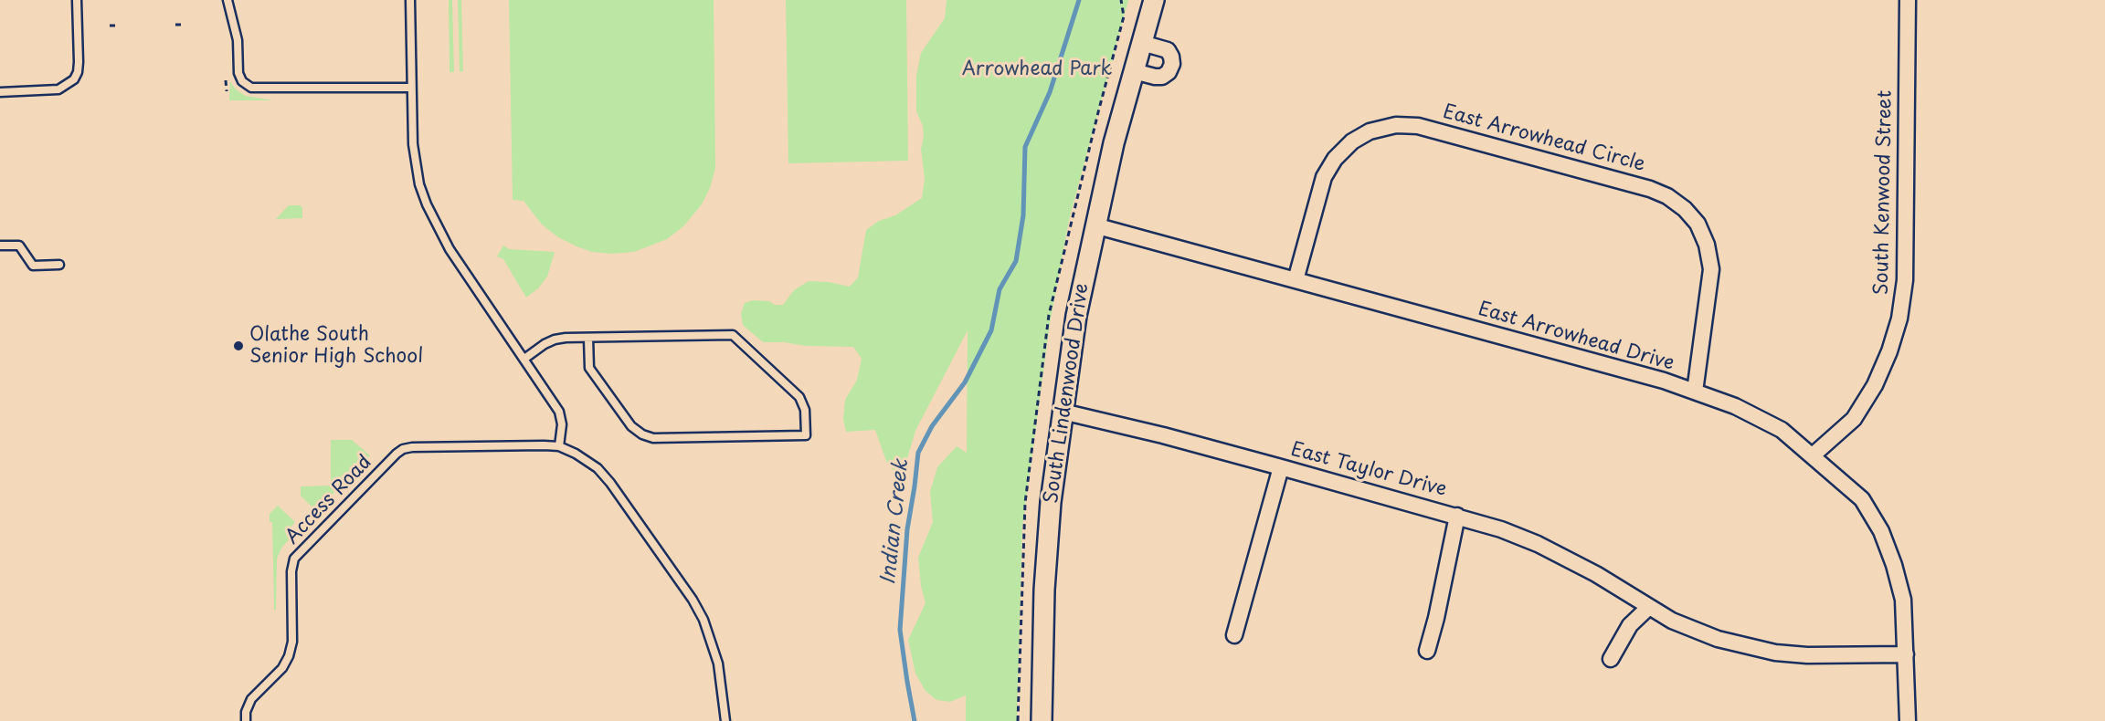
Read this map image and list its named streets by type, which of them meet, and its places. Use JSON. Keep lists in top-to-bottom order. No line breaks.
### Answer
{"streets":{"street":["East Arrowhead Circle","South Kenwood Street","East Arrowhead Drive","South Lindenwood Drive","East Taylor Drive"],"lane":["Access Road"]},"crossings":[["East Arrowhead Circle","East Arrowhead Drive"],["South Kenwood Street","East Arrowhead Drive"],["East Arrowhead Drive","South Lindenwood Drive"],["East Arrowhead Drive","East Taylor Drive"],["South Lindenwood Drive","East Taylor Drive"]],"water":["Indian Creek"],"parks":["Arrowhead Park"],"places":["Olathe South Senior High School"]}
